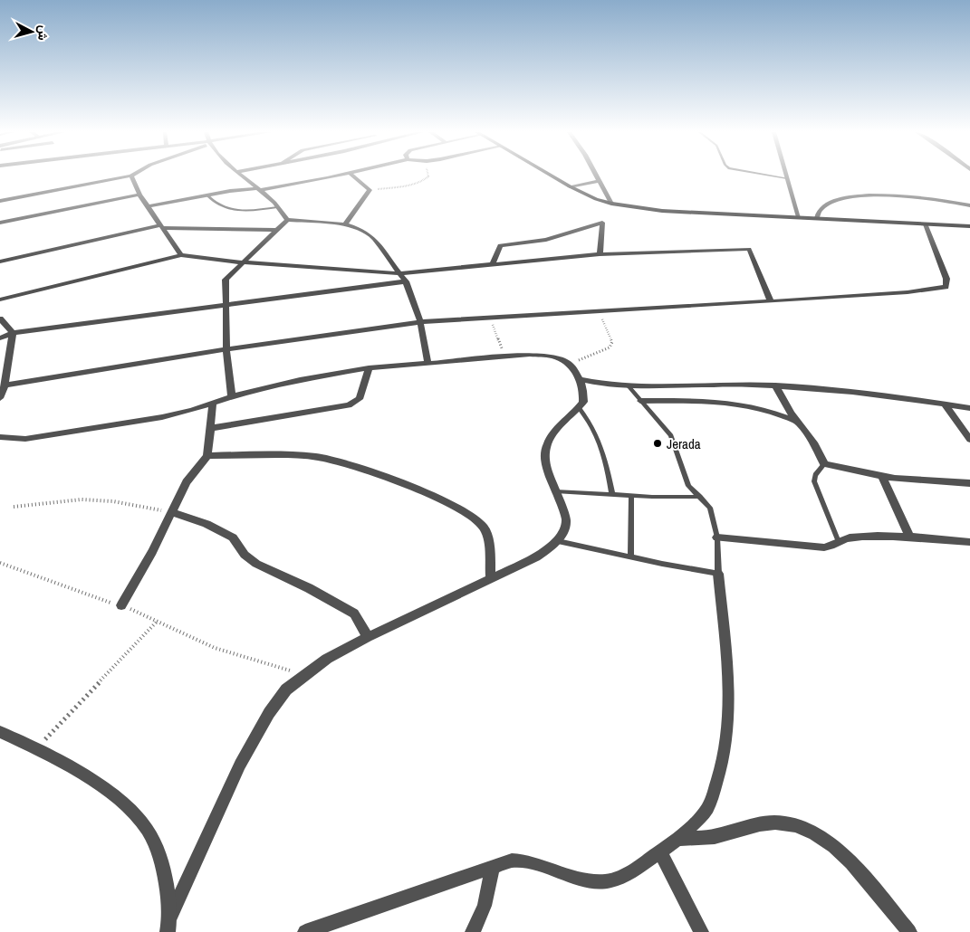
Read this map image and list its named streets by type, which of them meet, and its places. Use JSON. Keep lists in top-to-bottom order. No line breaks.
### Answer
{"places":["Jerada"],"north":"right"}
